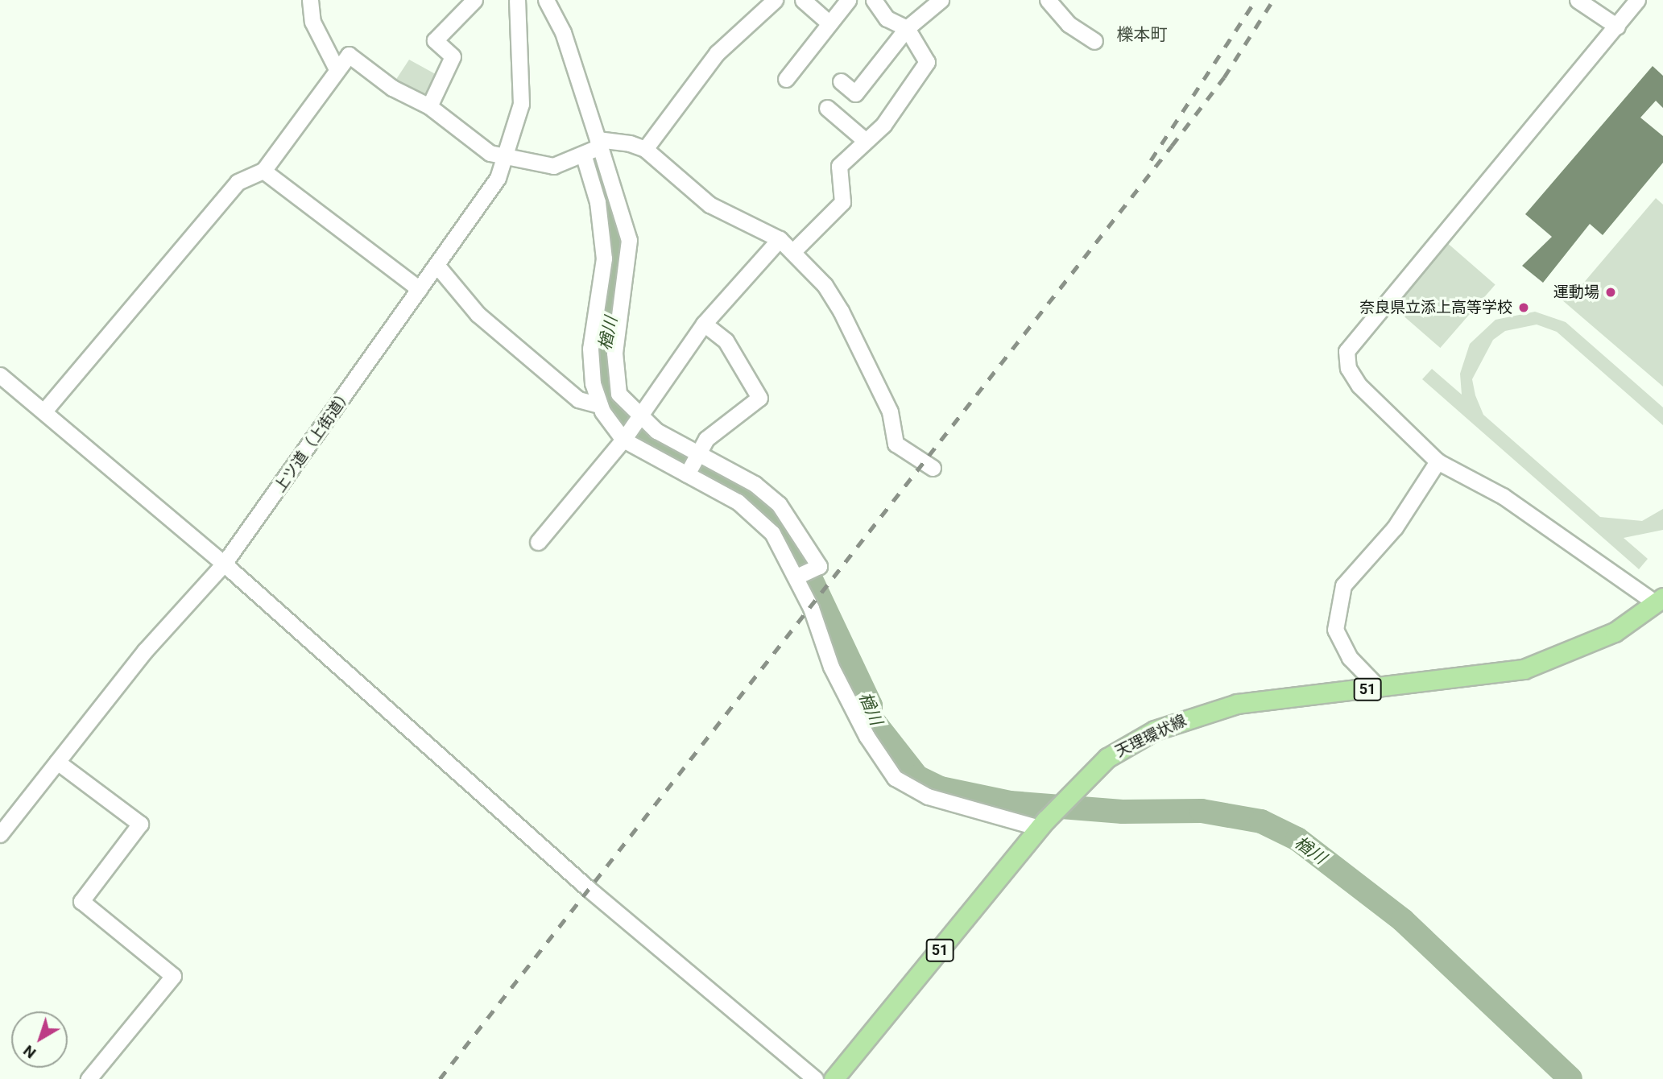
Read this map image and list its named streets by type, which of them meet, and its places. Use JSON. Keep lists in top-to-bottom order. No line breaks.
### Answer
{"streets":{"main road":["51","天理環状線"],"street":["上ツ道（上街道）"]},"districts":["櫟本町"],"water":["楢川"],"places":["運動場","奈良県立添上高等学校"],"north":"bottom left"}
